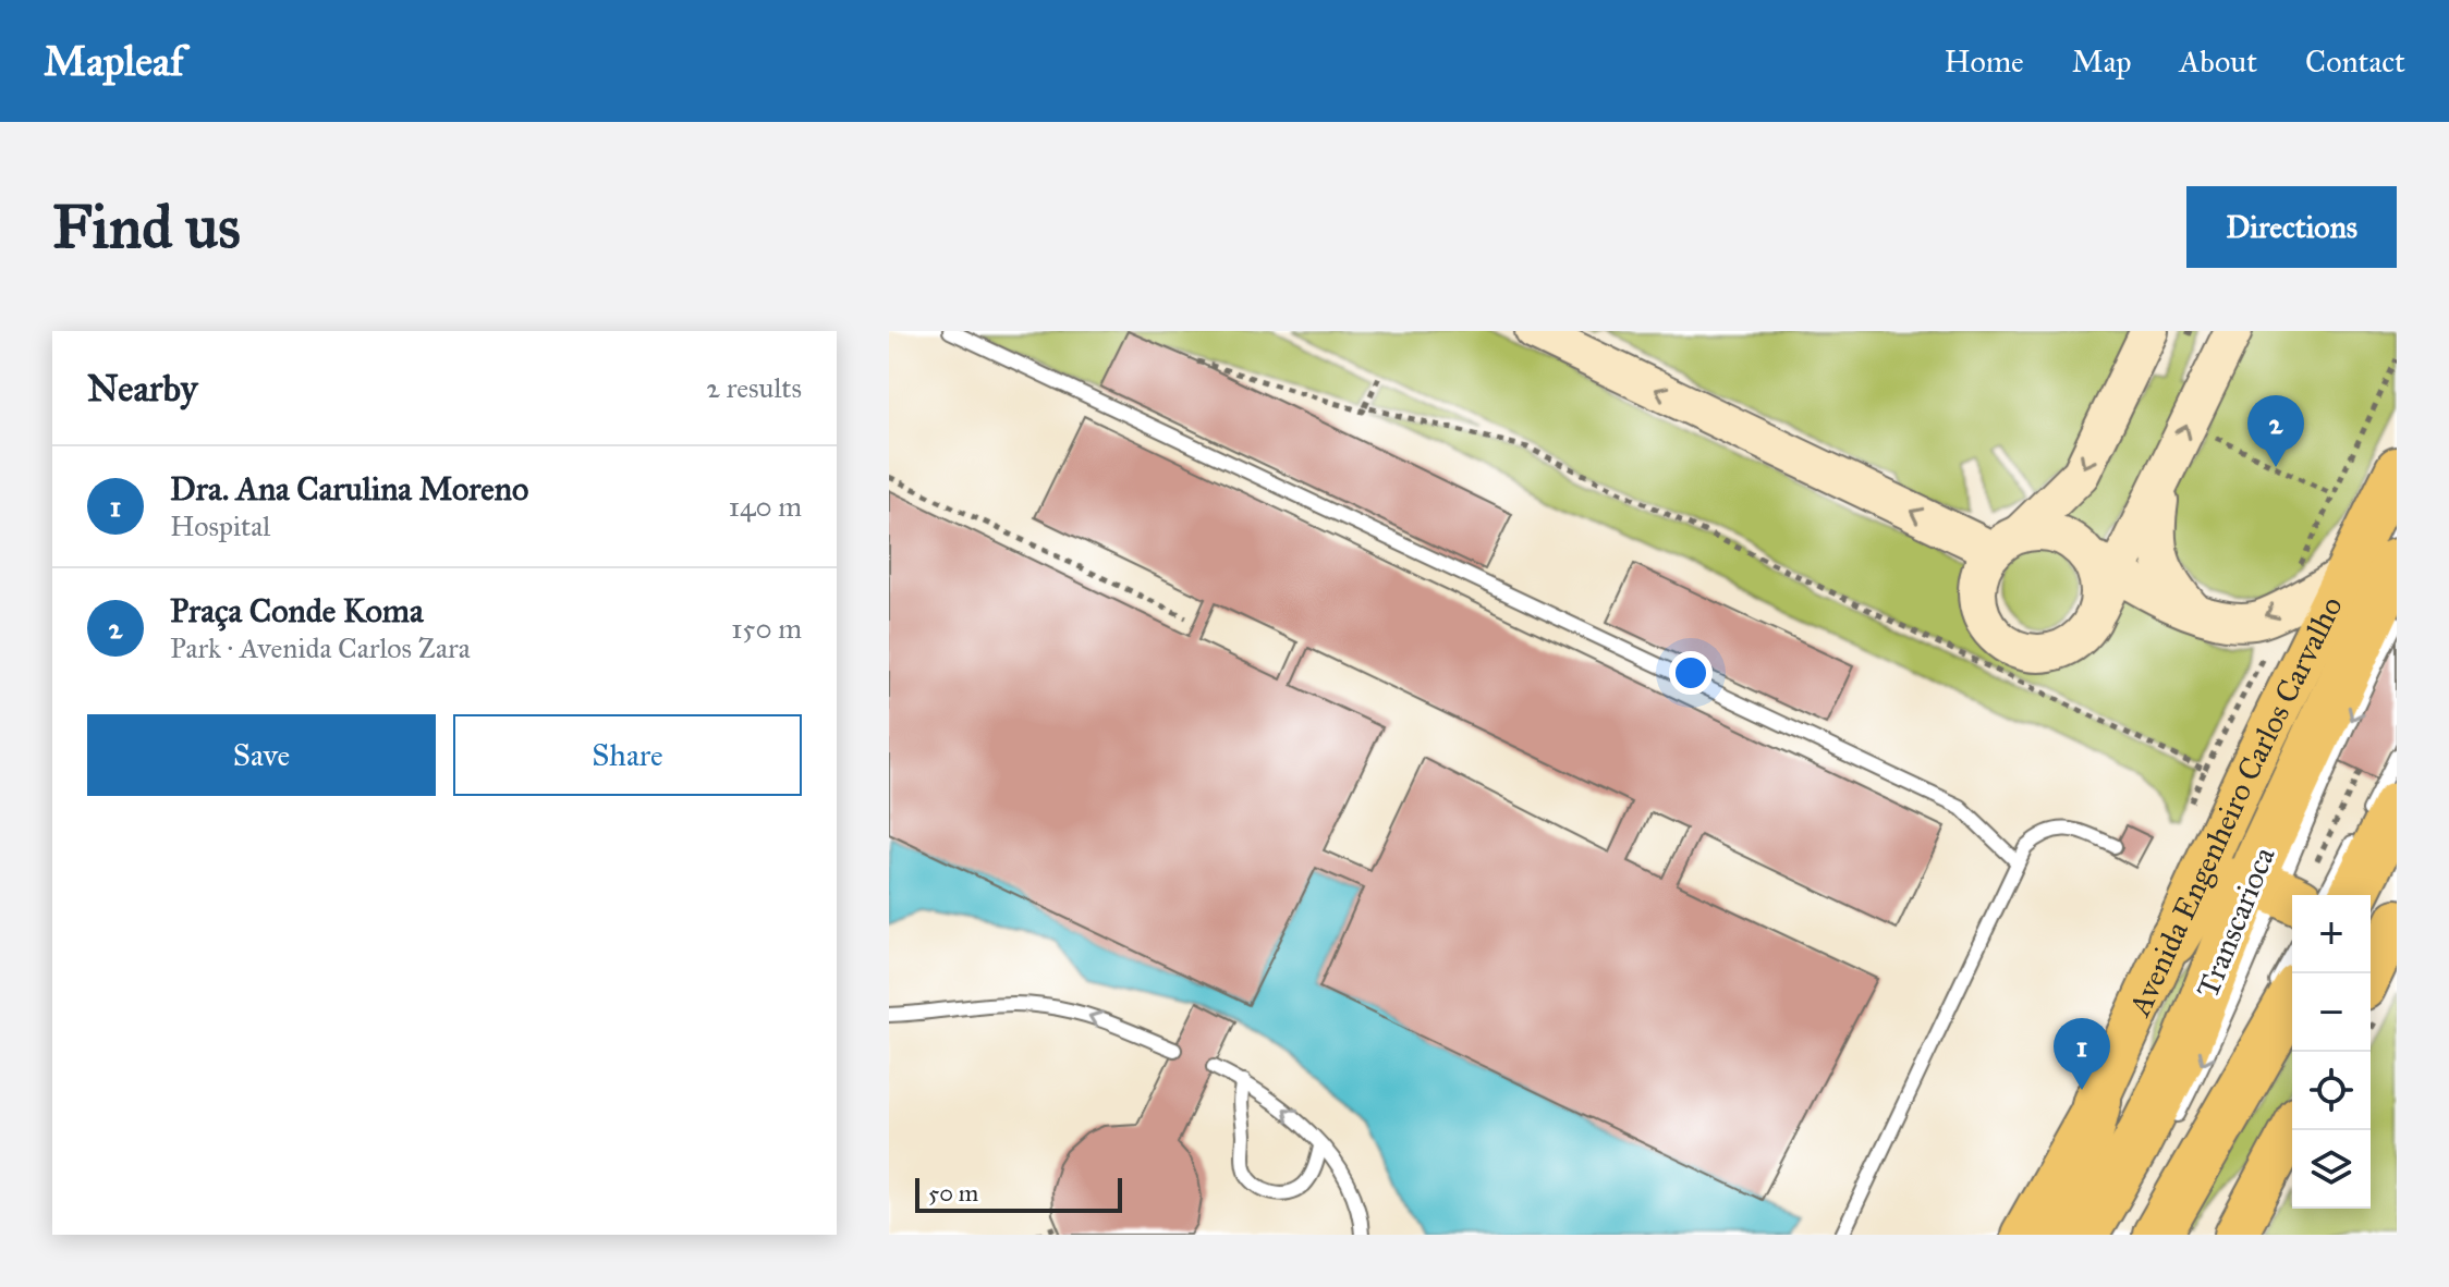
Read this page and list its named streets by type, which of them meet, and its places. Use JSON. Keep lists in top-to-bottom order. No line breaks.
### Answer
{"streets":{"highway":["Avenida Engenheiro Carlos Carvalho"],"lane":["Transcarioca"]},"crossings":[["Avenida Engenheiro Carlos Carvalho","Transcarioca"]],"scale_bar":"50 m","page":{"header":"Mapleaf","nav":["Home","Map","About","Contact"],"buttons":["Directions",["Save","Share"]],"title":"Find us","heading":["Nearby","2 results"],"pins":["2","1"],"list":[{"mark":"1","name":"Dra. Ana Carulina Moreno","note":"Hospital","value":"140 m"},{"mark":"2","name":"Praça Conde Koma","note":"Park · Avenida Carlos Zara","value":"150 m"}],"map_buttons":["+","−"],"scale":"50 m"}}
